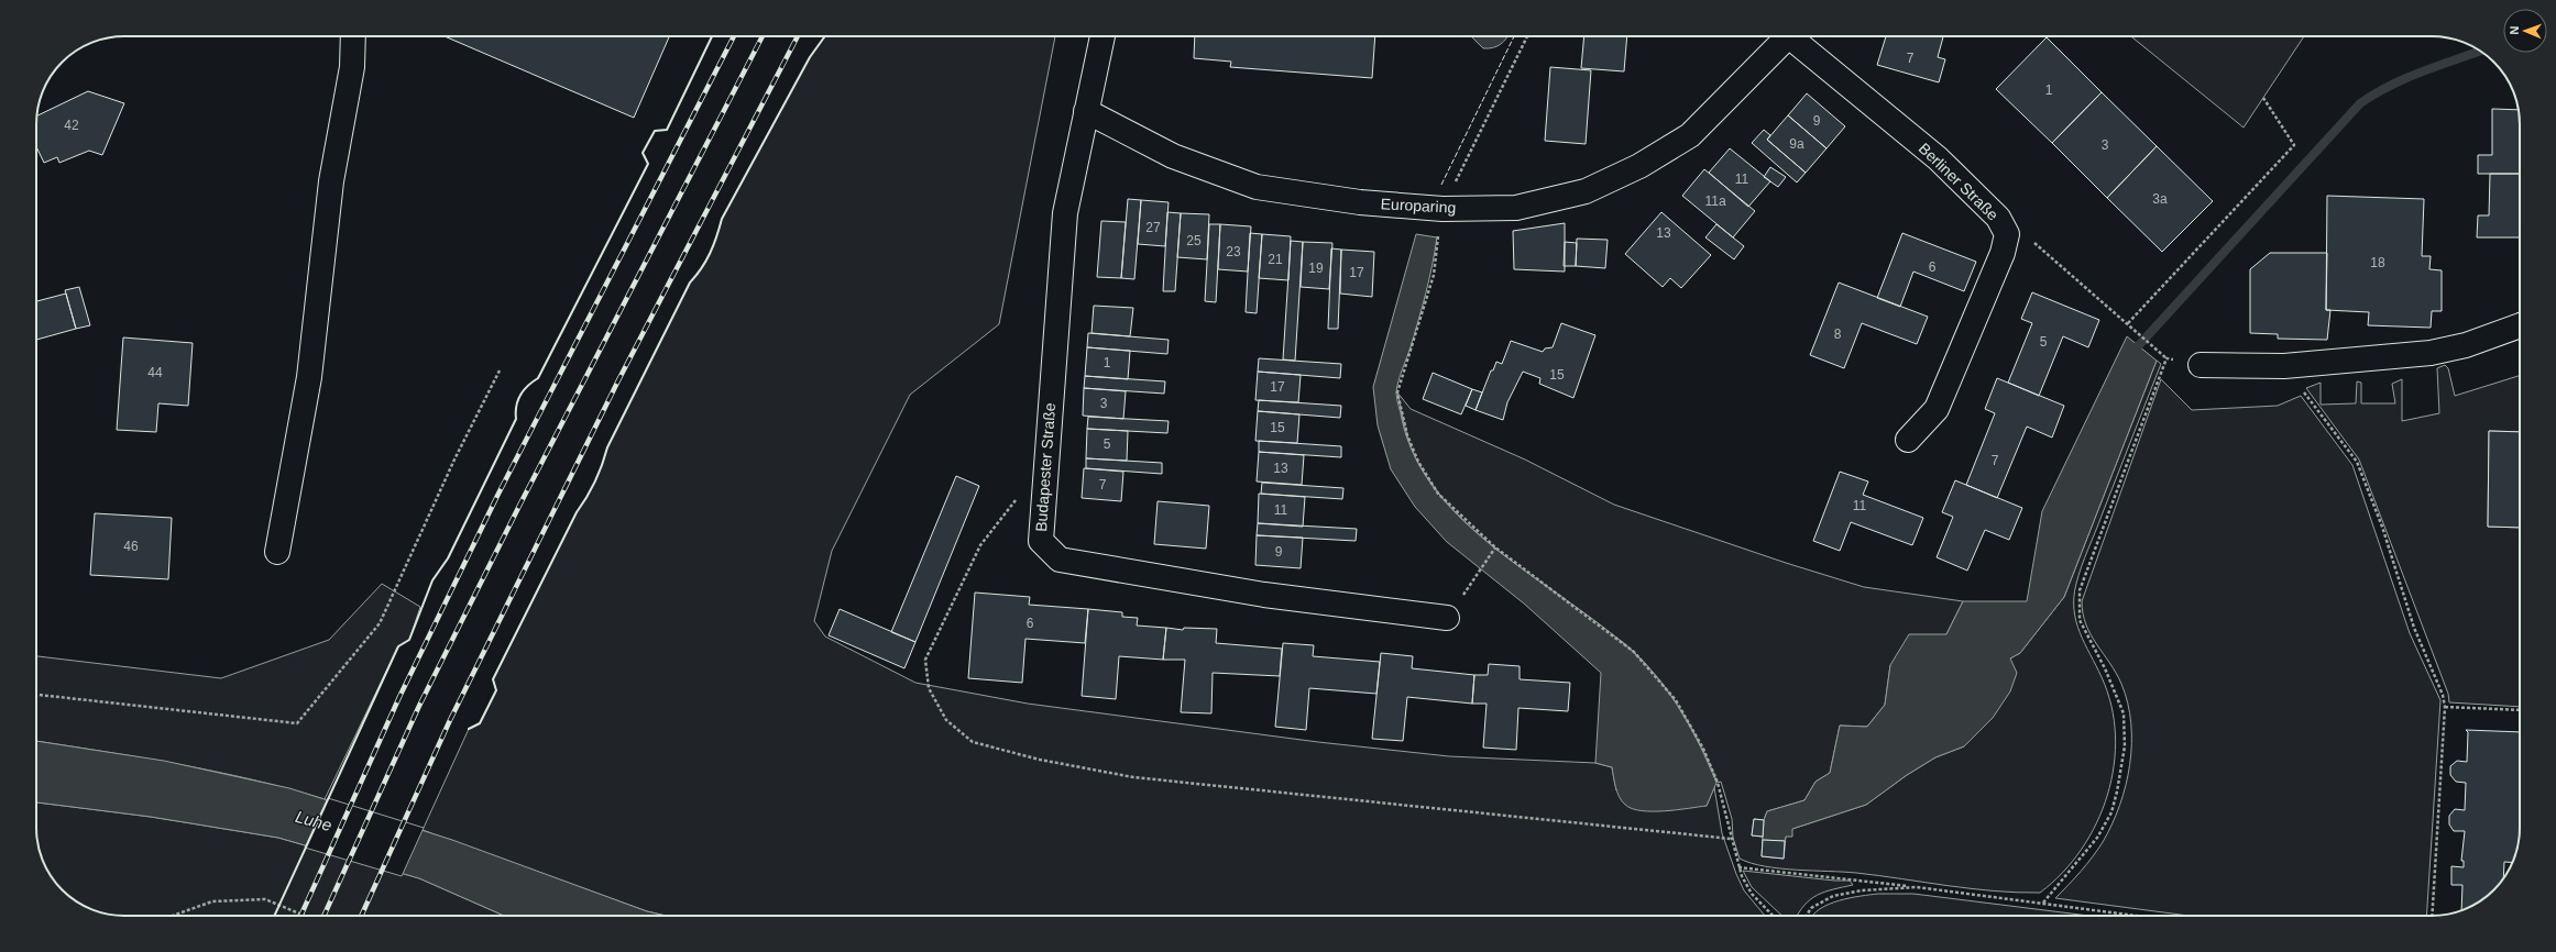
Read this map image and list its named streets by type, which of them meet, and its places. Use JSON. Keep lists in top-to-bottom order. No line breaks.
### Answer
{"streets":{"street":["Berliner Straße","Europaring","Budapester Straße"]},"crossings":[["Europaring","Budapester Straße"]],"water":["Luhe"],"house_numbers":["7","1","9","42","9a","3","11","3a","11a","27","13","25","23","21","18","6","19","17","8","5","1","44","15","17","3","15","5","7","13","7","11","11","46","9","6"],"north":"left"}
